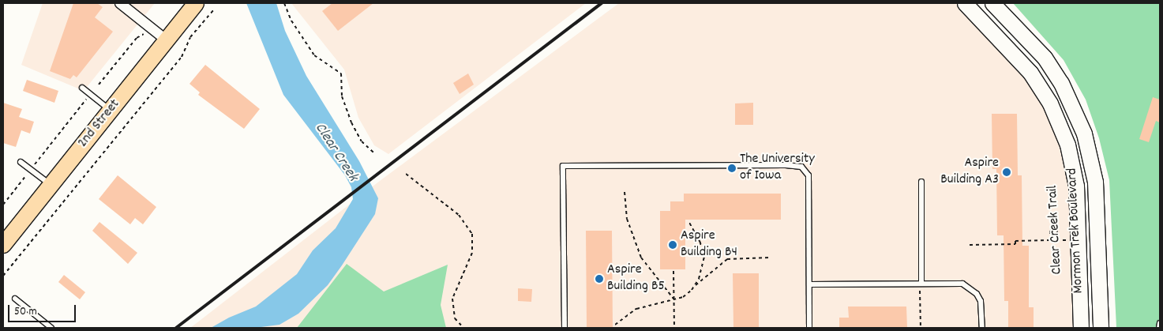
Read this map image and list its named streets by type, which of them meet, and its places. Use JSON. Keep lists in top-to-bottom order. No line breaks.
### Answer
{"streets":{"main road":["2nd Street","Mormon Trek Boulevard"],"path":["Clear Creek Trail"]},"water":["Clear Creek"],"places":["The University of Iowa","Aspire Building A3","Aspire Building B4","Aspire Building B5"],"scale_bar":"50 m"}
